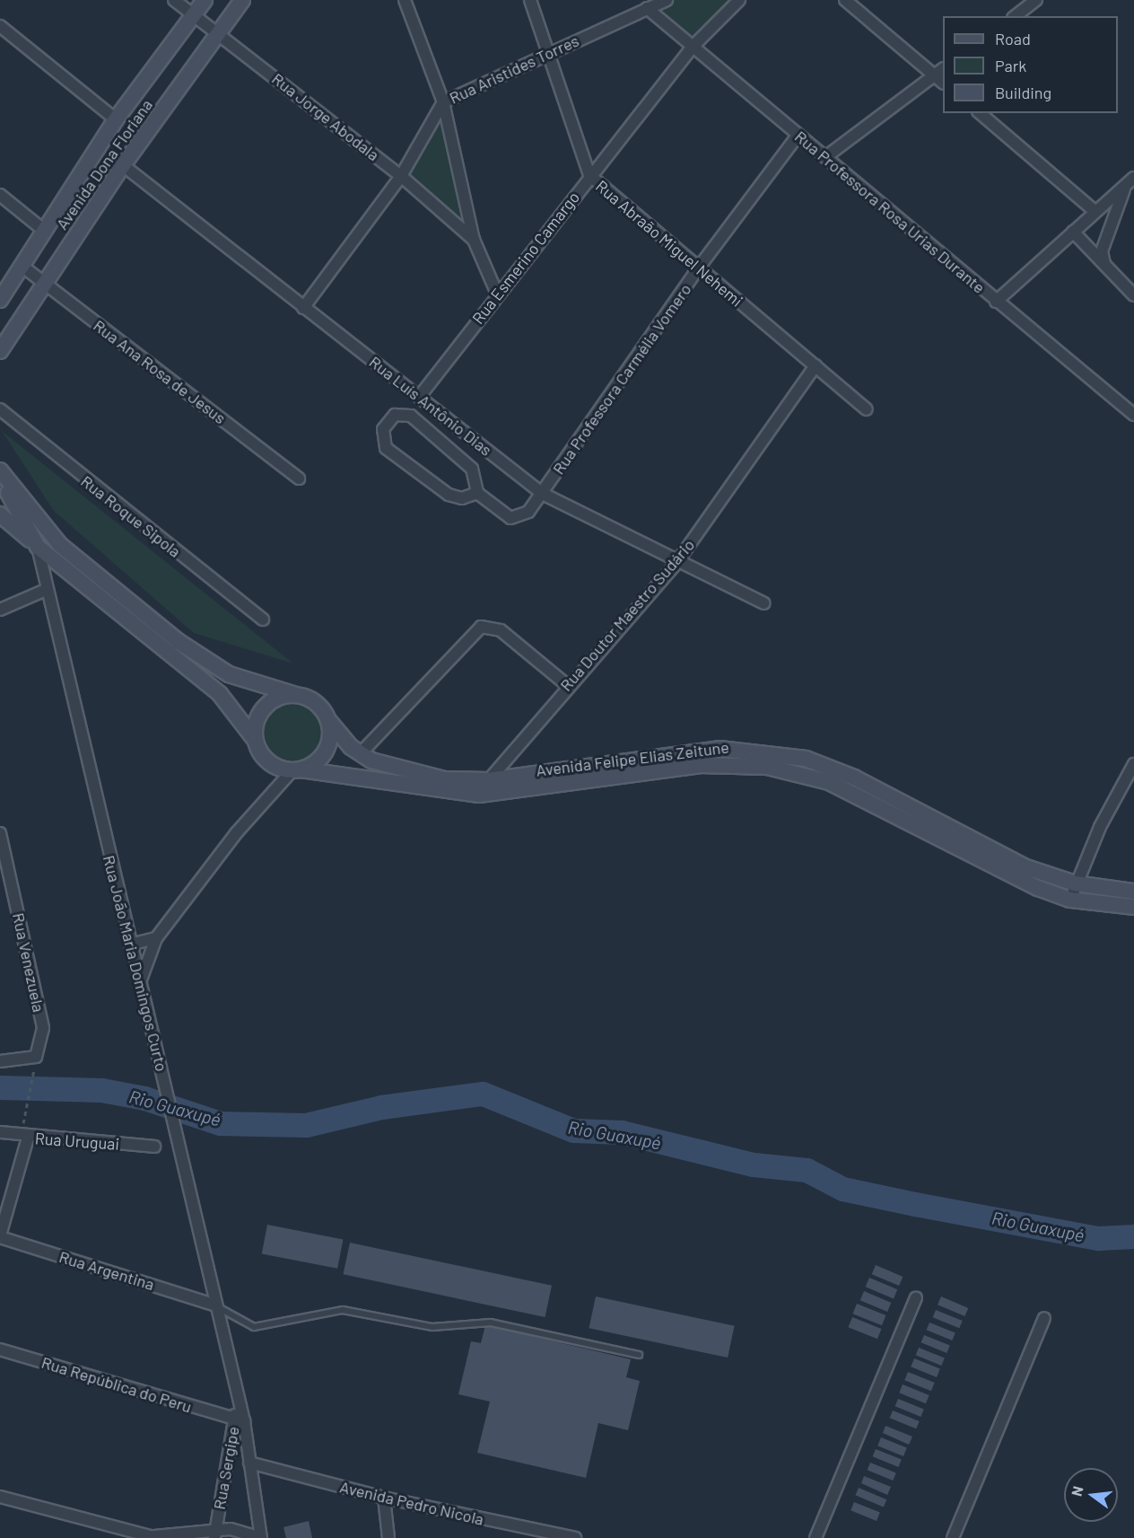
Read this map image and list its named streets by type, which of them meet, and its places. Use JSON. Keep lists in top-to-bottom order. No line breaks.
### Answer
{"streets":{"main road":["Avenida Dona Floriana","Avenida Felipe Elias Zeitune"],"street":["Rua Aristides Torres","Rua Jorge Abodala","Rua Professora Rosa Urias Durante","Rua Abraão Miguel Nehemi","Rua Esmerino Camargo","Rua Ana Rosa de Jesus","Rua Professora Carmélia Vomero","Rua Luís Antônio Dias","Rua Roque Sipola","Rua Doutor Maestro Sudário","Rua Venezuela","Rua João Maria Domingos Curto","Rua Uruguai","Rua Argentina","Rua República do Peru","Rua Sergipe","Avenida Pedro Nicola"]},"crossings":[["Rua Aristides Torres","Rua Jorge Abodala"],["Rua Aristides Torres","Rua Professora Rosa Urias Durante"],["Rua Aristides Torres","Rua Abraão Miguel Nehemi"],["Rua Aristides Torres","Rua Luís Antônio Dias"],["Rua Jorge Abodala","Avenida Dona Floriana"],["Avenida Dona Floriana","Rua Ana Rosa de Jesus"],["Avenida Dona Floriana","Rua Luís Antônio Dias"],["Rua Professora Rosa Urias Durante","Rua Esmerino Camargo"],["Rua Professora Rosa Urias Durante","Rua Professora Carmélia Vomero"],["Rua Abraão Miguel Nehemi","Rua Esmerino Camargo"],["Rua Abraão Miguel Nehemi","Rua Professora Carmélia Vomero"],["Rua Abraão Miguel Nehemi","Rua Doutor Maestro Sudário"],["Rua Esmerino Camargo","Rua Luís Antônio Dias"],["Rua Professora Carmélia Vomero","Rua Luís Antônio Dias"],["Rua Luís Antônio Dias","Rua Doutor Maestro Sudário"],["Rua Doutor Maestro Sudário","Avenida Felipe Elias Zeitune"],["Rua João Maria Domingos Curto","Rua Argentina"],["Rua João Maria Domingos Curto","Rua República do Peru"],["Rua João Maria Domingos Curto","Rua Sergipe"],["Rua João Maria Domingos Curto","Avenida Pedro Nicola"],["Rua República do Peru","Rua Sergipe"]],"water":["Rio Guaxupé"],"legend":["Road","Park","Building"],"north":"left"}
